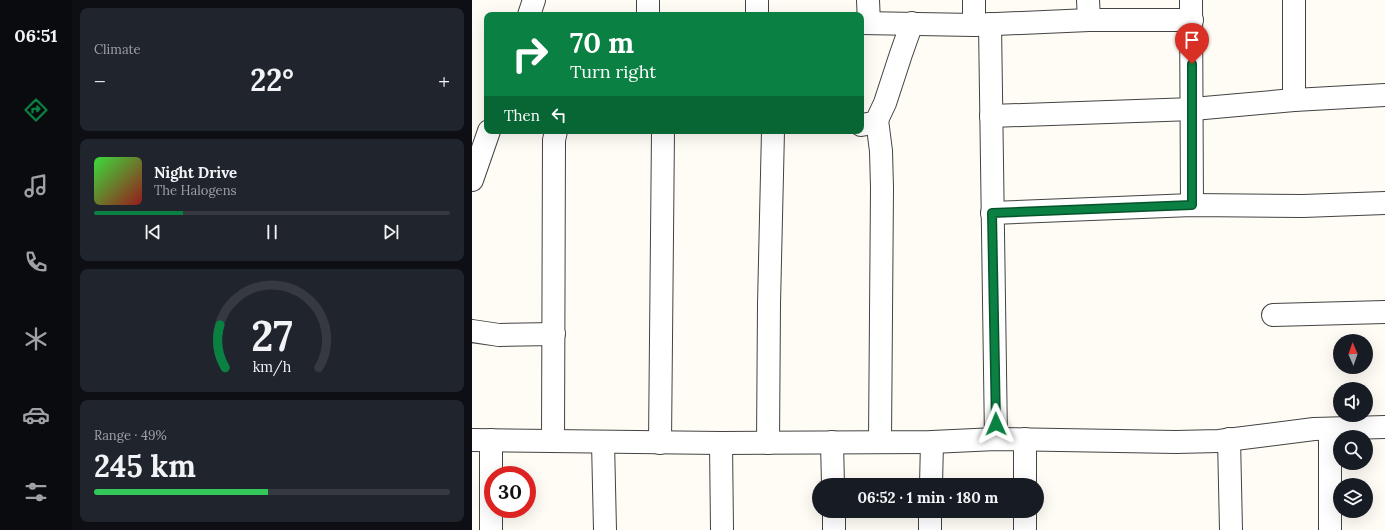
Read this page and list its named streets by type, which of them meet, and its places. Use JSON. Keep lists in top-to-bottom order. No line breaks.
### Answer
{"north":"top","page":{"tabs":"06:51","tile":["Climate",["Range · 49%","245 km"]],"turn":["70 m","Turn right"],"heat":["−","22°","+"],"then":"Then","song":["Night Drive","The Halogens"],"limit":"30","trip":"06:52 · 1 min · 180 m","gauge":["27","km/h"]}}
